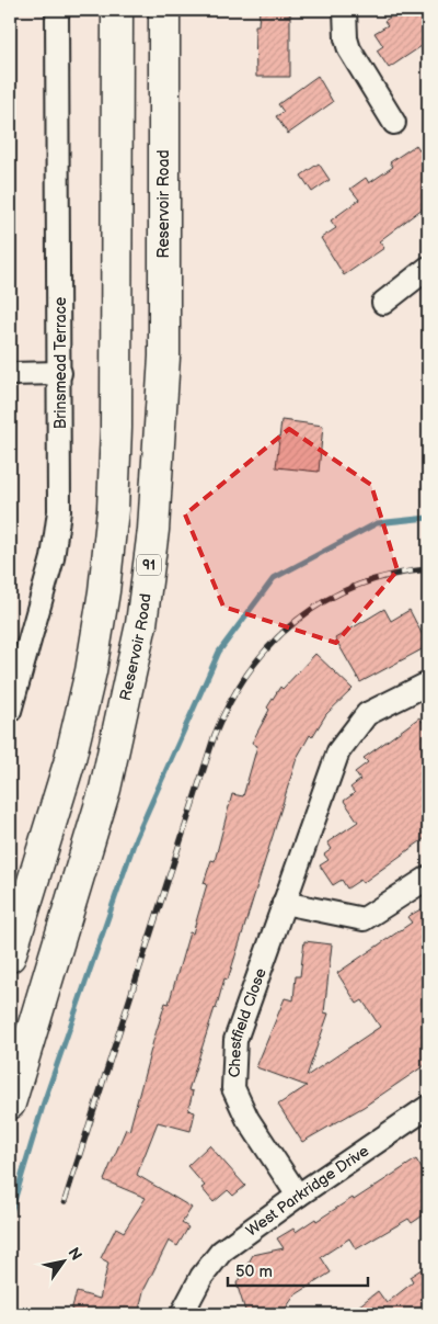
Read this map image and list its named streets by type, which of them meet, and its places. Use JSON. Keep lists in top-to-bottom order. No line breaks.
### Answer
{"streets":{"main road":["Reservoir Road","91"],"street":["Brinsmead Terrace","Chestfield Close","West Parkridge Drive"]},"crossings":[["Chestfield Close","West Parkridge Drive"]],"scale_bar":"50 m","north":"top right"}
